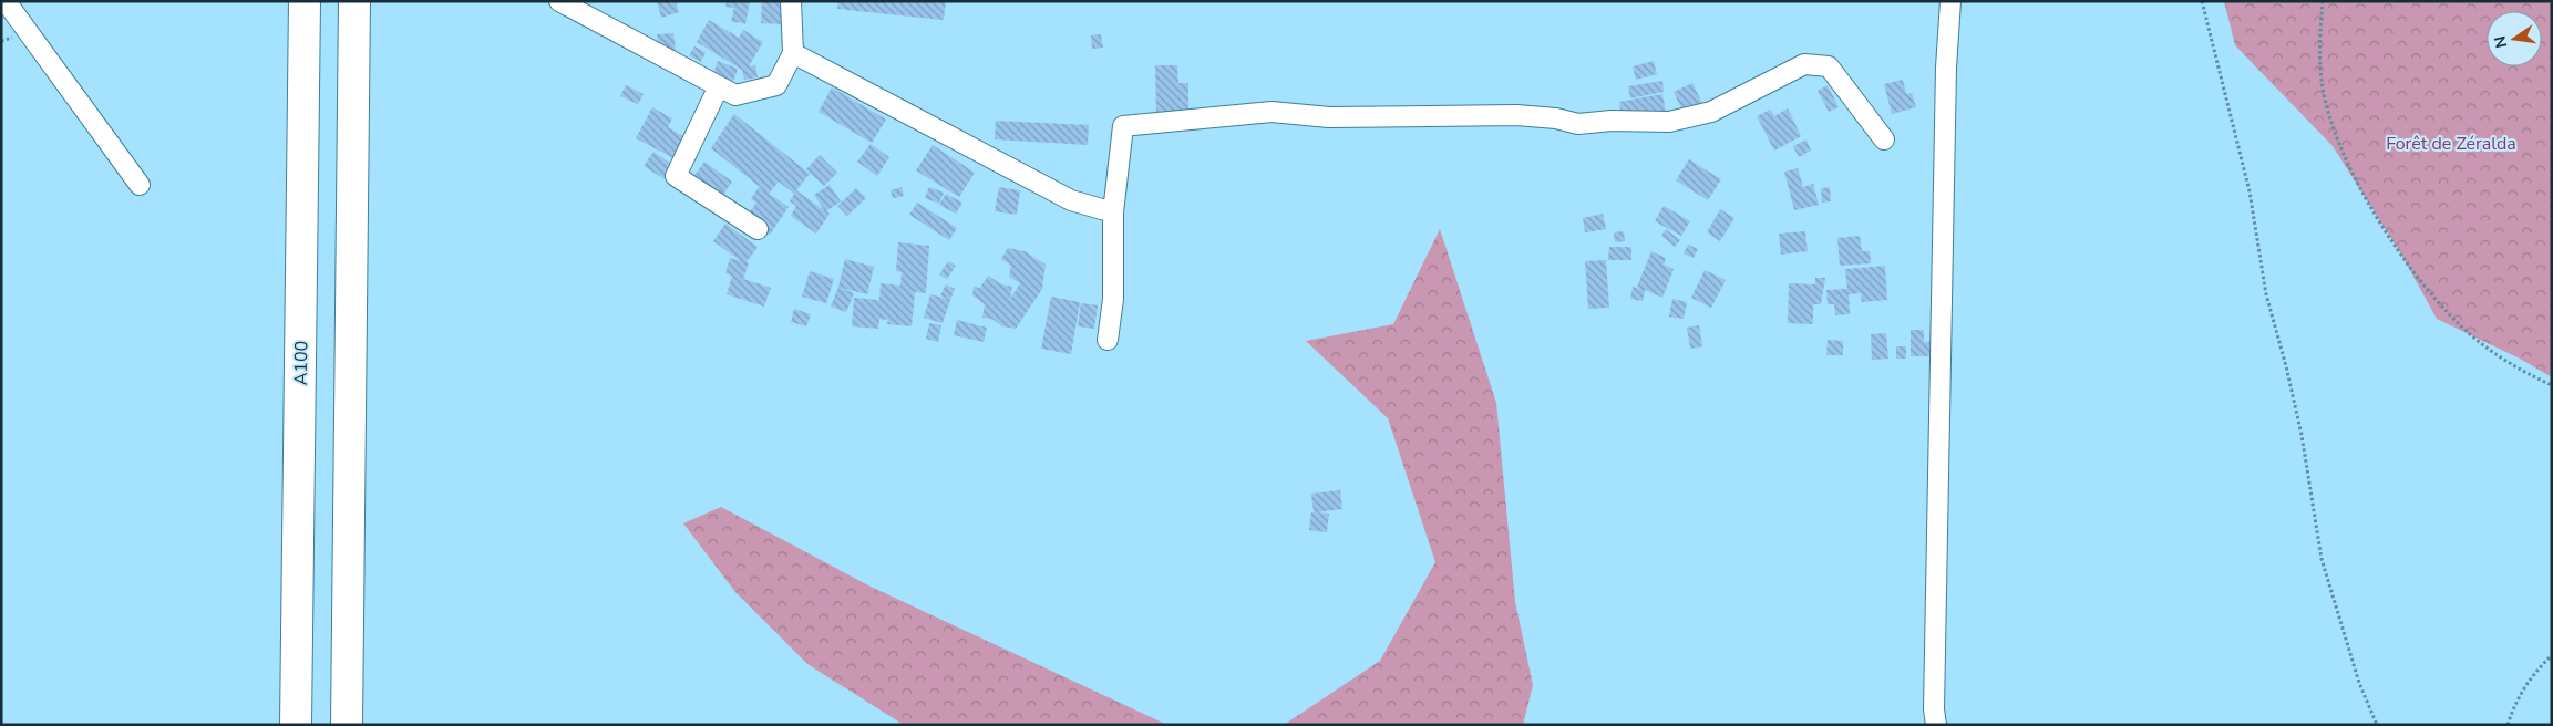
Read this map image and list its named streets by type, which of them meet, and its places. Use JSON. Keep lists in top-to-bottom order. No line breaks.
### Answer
{"streets":{"highway":["A100"]},"parks":["Forêt de Zéralda"],"north":"left"}
